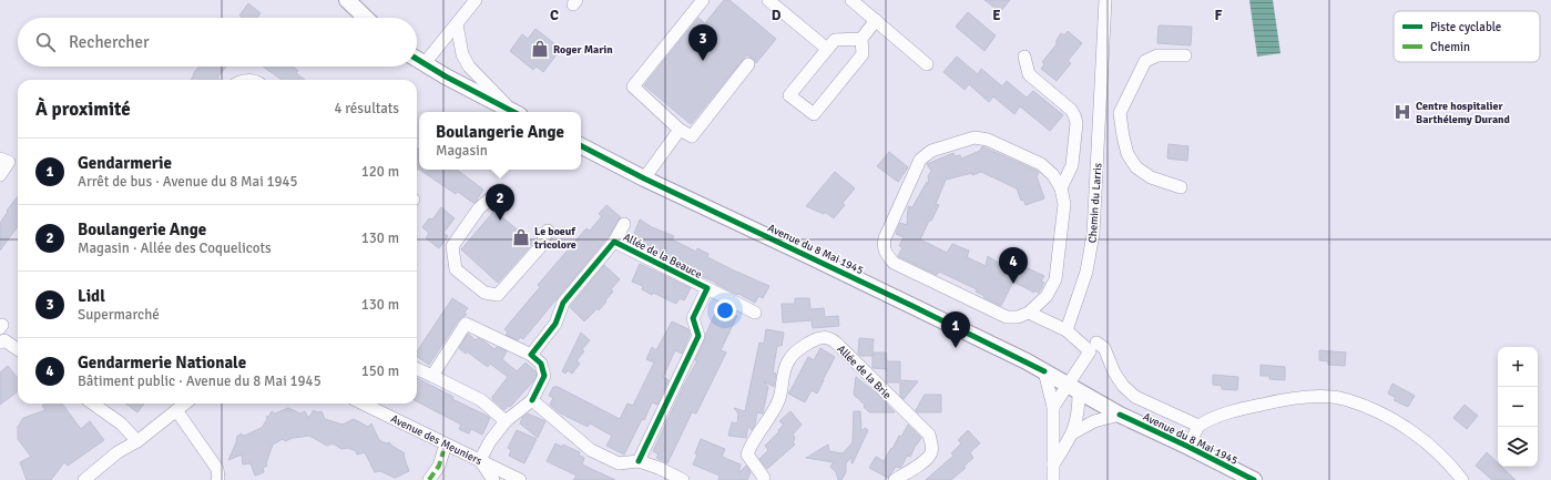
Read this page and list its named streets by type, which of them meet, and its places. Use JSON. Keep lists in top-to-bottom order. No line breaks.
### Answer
{"streets":{"main road":["Avenue du 8 Mai 1945"],"street":["Chemin du Larris","Allée de la Beauce","Allée de la Brie","Avenue des Meuniers"]},"places":{"shop":["Roger Marin","Le boeuf tricolore"],"hospital":["Centre hospitalier Barthélemy Durand"]},"legend":["Piste cyclable","Chemin"],"page":{"search":"Rechercher","pins":["3","2","4","1"],"heading":["À proximité","4 résultats"],"popup":["Boulangerie Ange","Magasin"],"list":[{"mark":"1","name":"Gendarmerie","note":"Arrêt de bus · Avenue du 8 Mai 1945","value":"120 m"},{"mark":"2","name":"Boulangerie Ange","note":"Magasin · Allée des Coquelicots","value":"130 m"},{"mark":"3","name":"Lidl","note":"Supermarché","value":"130 m"},{"mark":"4","name":"Gendarmerie Nationale","note":"Bâtiment public · Avenue du 8 Mai 1945","value":"150 m"}],"map_buttons":["+","−"]},"grid":{"columns":["C","D","E","F"]}}
